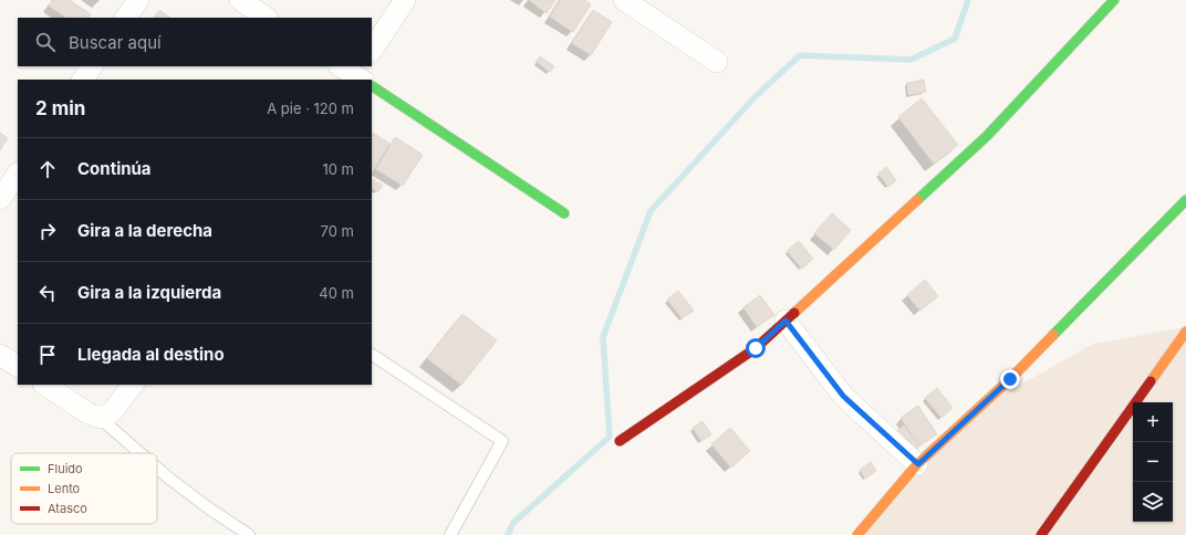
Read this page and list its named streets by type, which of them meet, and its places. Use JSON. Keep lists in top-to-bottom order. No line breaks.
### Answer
{"legend":["Fluido","Lento","Atasco"],"page":{"search":"Buscar aquí","heading":["2 min","A pie · 120 m"],"list":[["Continúa","10 m"],["Gira a la derecha","70 m"],["Gira a la izquierda","40 m"],"Llegada al destino"],"map_buttons":["+","−"]}}
